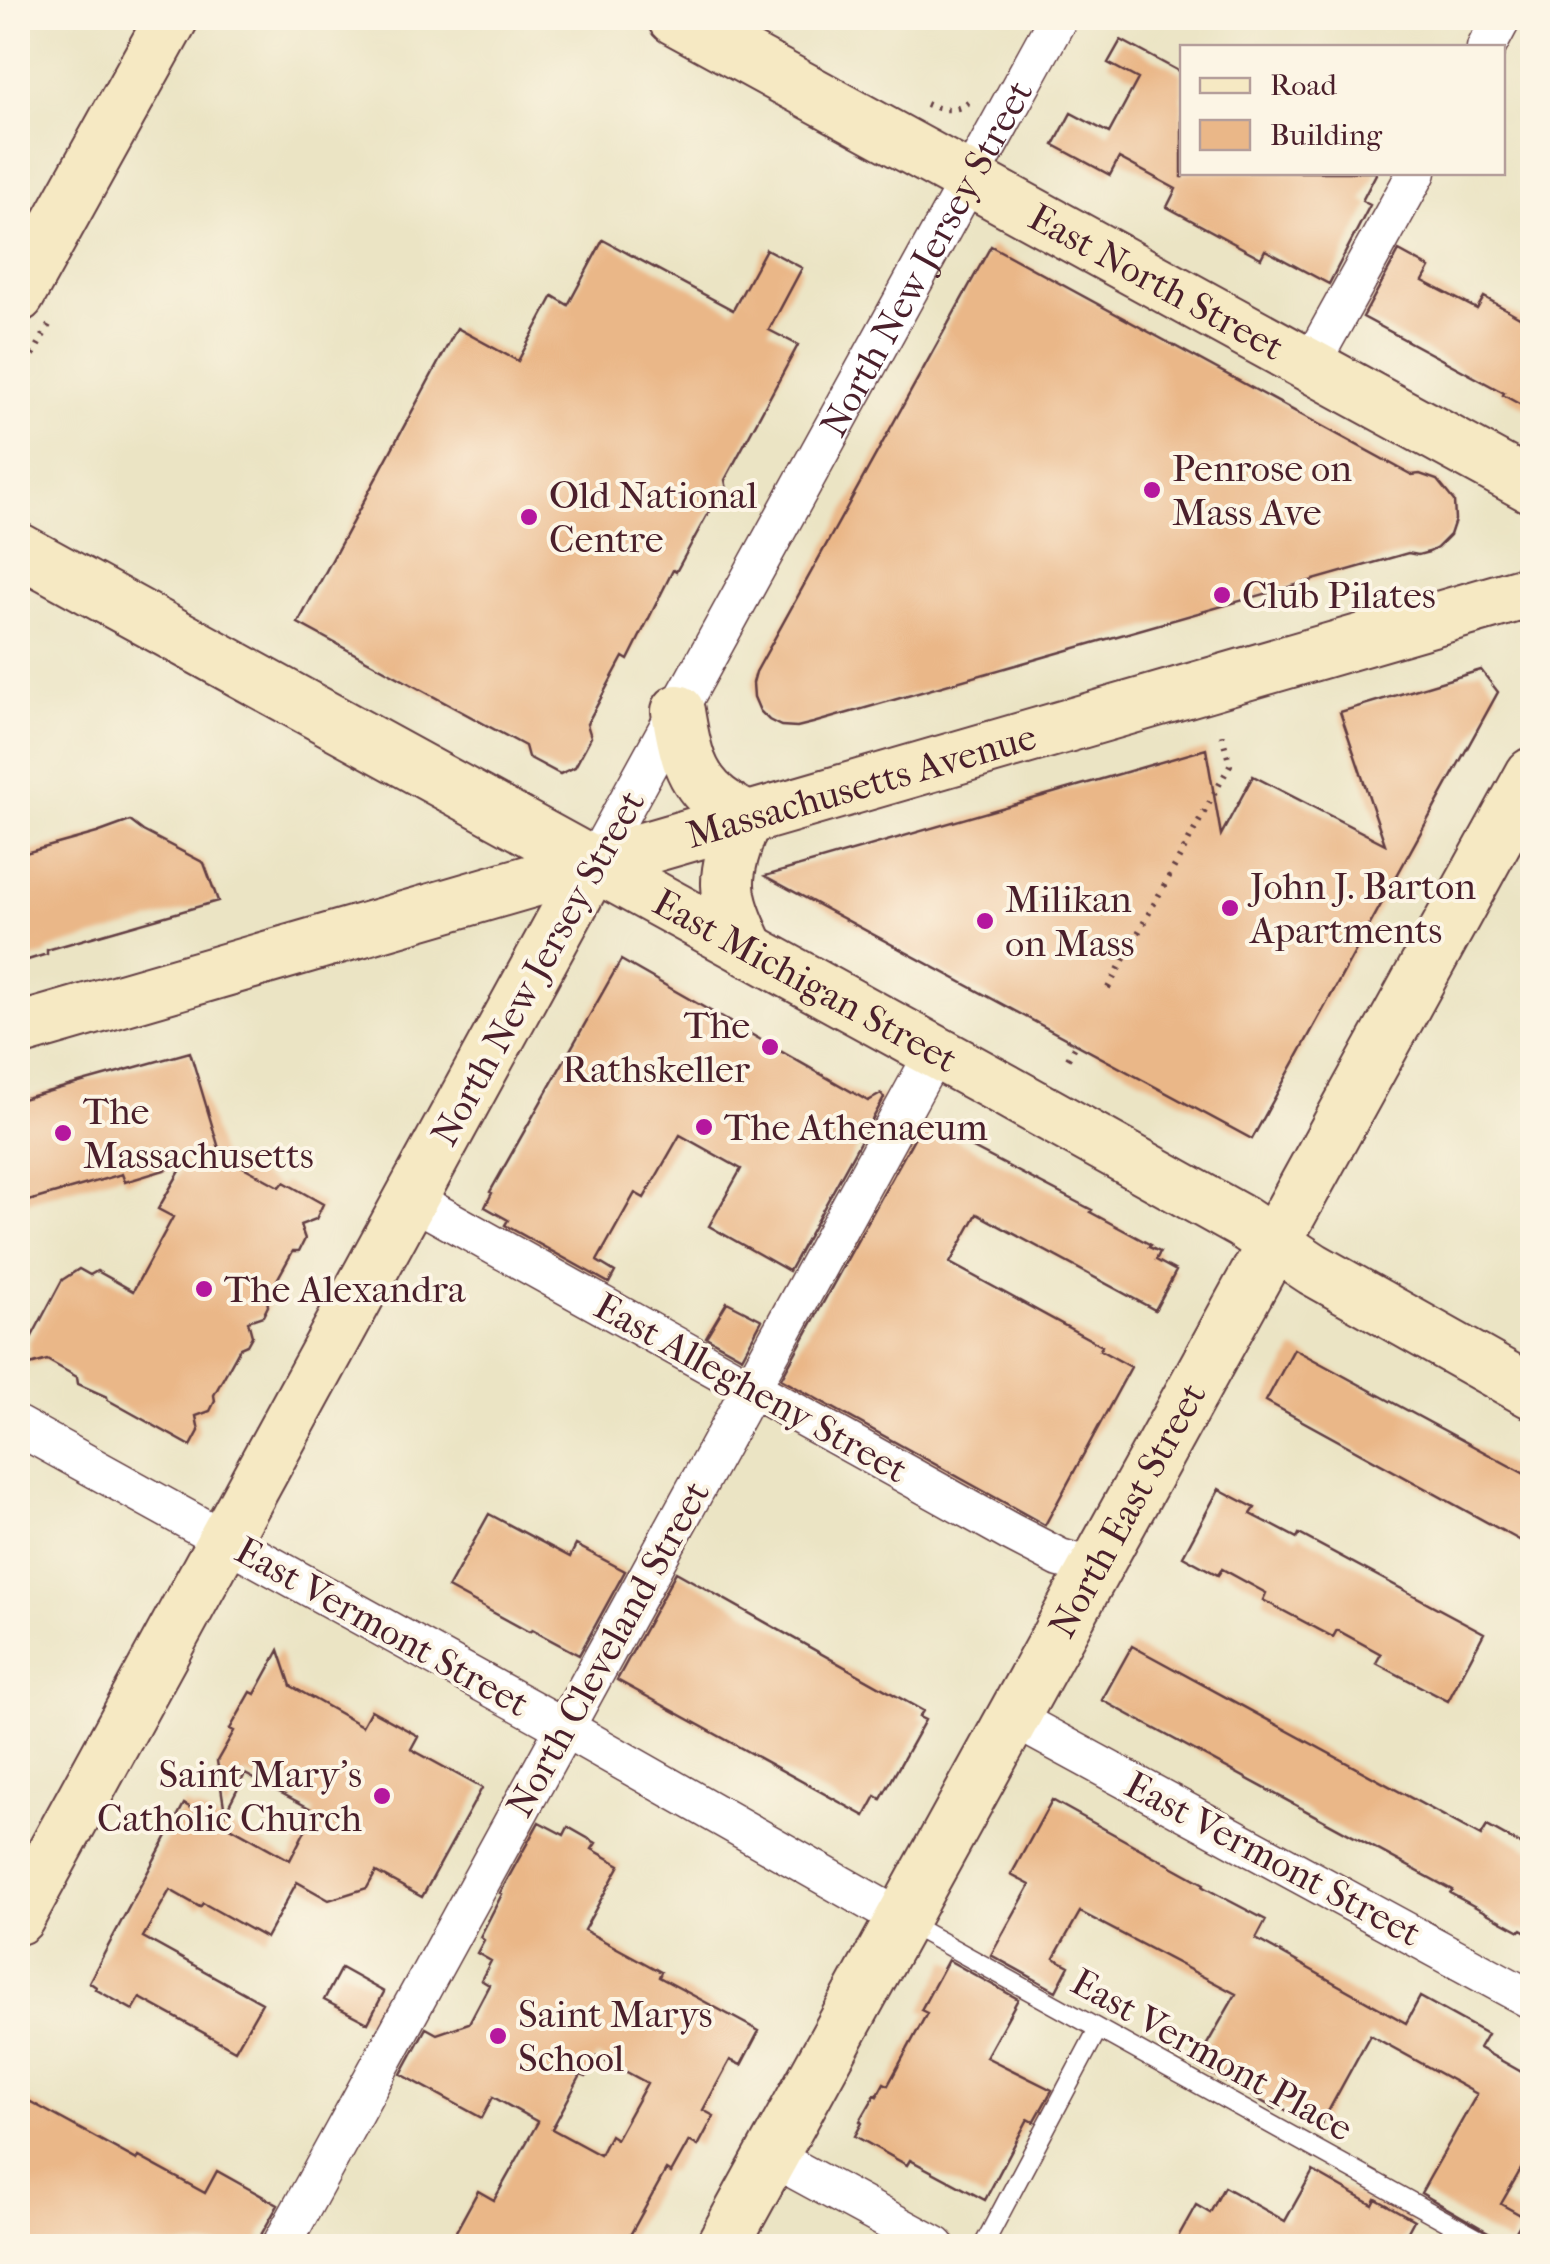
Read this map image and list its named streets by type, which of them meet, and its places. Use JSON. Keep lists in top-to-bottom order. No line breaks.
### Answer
{"streets":{"main road":["North New Jersey Street","East North Street","Massachusetts Avenue","East Michigan Street","North East Street"],"street":["East Allegheny Street","East Vermont Street","North Cleveland Street"],"lane":["East Vermont Place"]},"crossings":[["North New Jersey Street","East North Street"],["North New Jersey Street","Massachusetts Avenue"],["North New Jersey Street","East Michigan Street"],["North New Jersey Street","East Allegheny Street"],["North New Jersey Street","East Vermont Street"],["Massachusetts Avenue","East Michigan Street"],["East Michigan Street","North East Street"],["East Michigan Street","North Cleveland Street"],["East Allegheny Street","North East Street"],["East Allegheny Street","North Cleveland Street"],["North East Street","East Vermont Street"],["North East Street","East Vermont Place"],["East Vermont Street","North Cleveland Street"],["East Vermont Street","East Vermont Place"]],"places":["Penrose on Mass Ave","Old National Centre","Club Pilates","John J. Barton Apartments","Milikan on Mass","The Rathskeller","The Athenaeum","The Massachusetts","The Alexandra","Saint Mary's Catholic Church","Saint Marys School"],"legend":["Road","Building"]}
